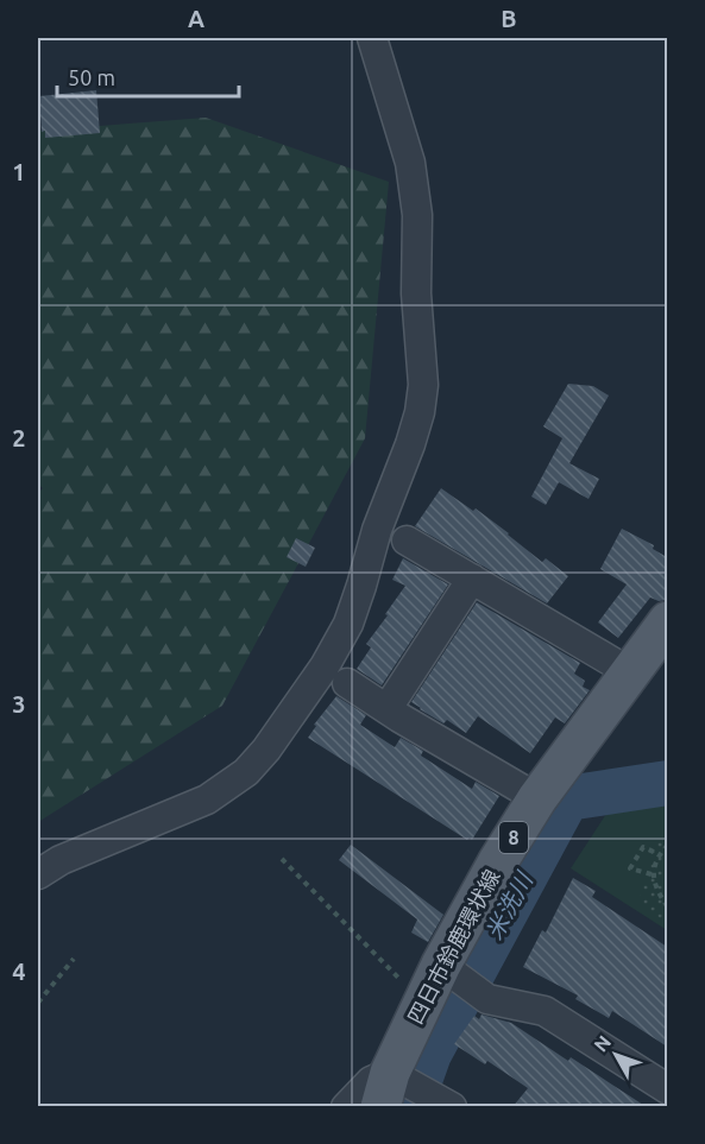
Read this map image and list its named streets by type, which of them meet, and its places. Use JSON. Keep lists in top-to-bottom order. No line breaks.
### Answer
{"streets":{"main road":["8","四日市鈴鹿環状線"]},"water":["米洗川"],"scale_bar":"50 m","north":"top left","grid":{"columns":["A","B"],"rows":["1","2","3","4"]}}
